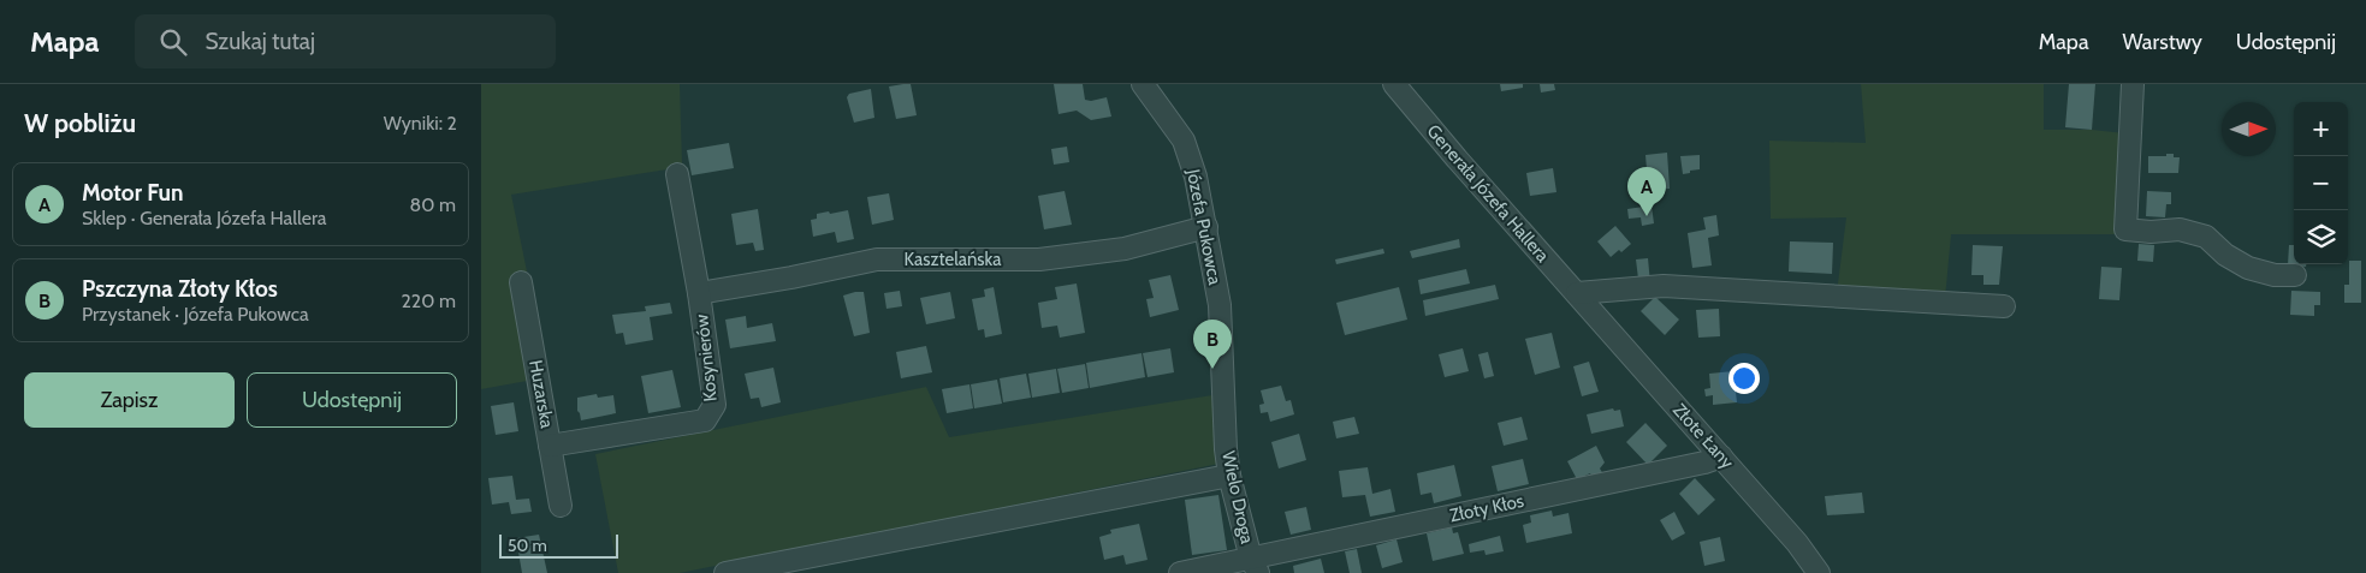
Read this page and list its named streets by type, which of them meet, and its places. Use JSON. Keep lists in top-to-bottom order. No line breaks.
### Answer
{"streets":{"street":["Generała Józefa Hallera","Józefa Pukowca","Kasztelańska","Kosynierów","Huzarska","Złote Łany","Wielo Droga","Złoty Kłos"]},"crossings":[["Generała Józefa Hallera","Złote Łany"],["Józefa Pukowca","Kasztelańska"],["Józefa Pukowca","Wielo Droga"],["Kasztelańska","Kosynierów"],["Kosynierów","Huzarska"],["Złote Łany","Złoty Kłos"],["Wielo Droga","Złoty Kłos"]],"scale_bar":"50 m","north":"right","page":{"header":"Mapa","search":"Szukaj tutaj","nav":["Mapa","Warstwy","Udostępnij"],"heading":["W pobliżu","Wyniki: 2"],"map_buttons":["+","−"],"list":[{"mark":"A","name":"Motor Fun","note":"Sklep · Generała Józefa Hallera","value":"80 m"},{"mark":"B","name":"Pszczyna Złoty Kłos","note":"Przystanek · Józefa Pukowca","value":"220 m"}],"pins":["A","B"],"buttons":["Zapisz","Udostępnij"],"scale":"50 m"}}
